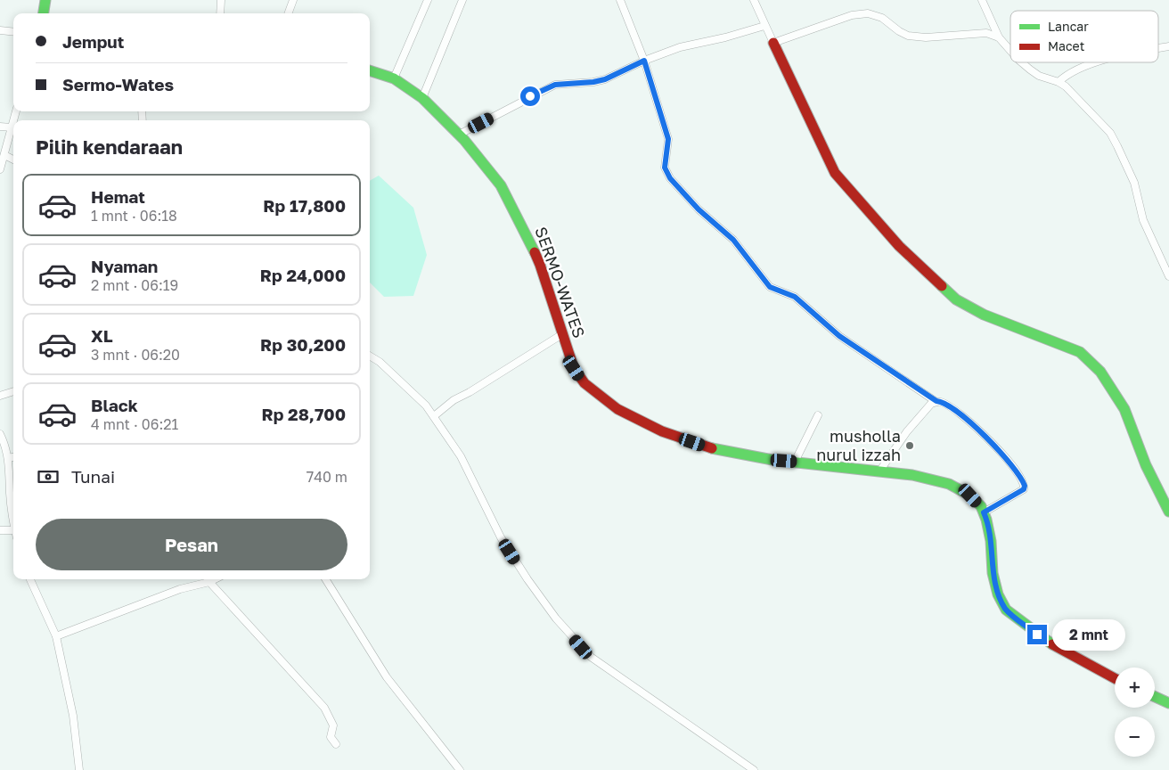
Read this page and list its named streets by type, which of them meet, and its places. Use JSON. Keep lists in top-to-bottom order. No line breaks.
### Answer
{"streets":{"main road":["SERMO-WATES"]},"places":["musholla nurul izzah"],"legend":["Lancar","Macet"],"page":{"banner":["Jemput","Sermo-Wates"],"heading":"Pilih kendaraan","list":[{"name":"Hemat","note":"1 mnt · 06:18","value":"Rp 17,800"},{"name":"Nyaman","note":"2 mnt · 06:19","value":"Rp 24,000"},{"name":"XL","note":"3 mnt · 06:20","value":"Rp 30,200"},{"name":"Black","note":"4 mnt · 06:21","value":"Rp 28,700"}],"pay":["Tunai","740 m"],"buttons":"Pesan","bubble":"2 mnt","map_buttons":["+","−"]}}
